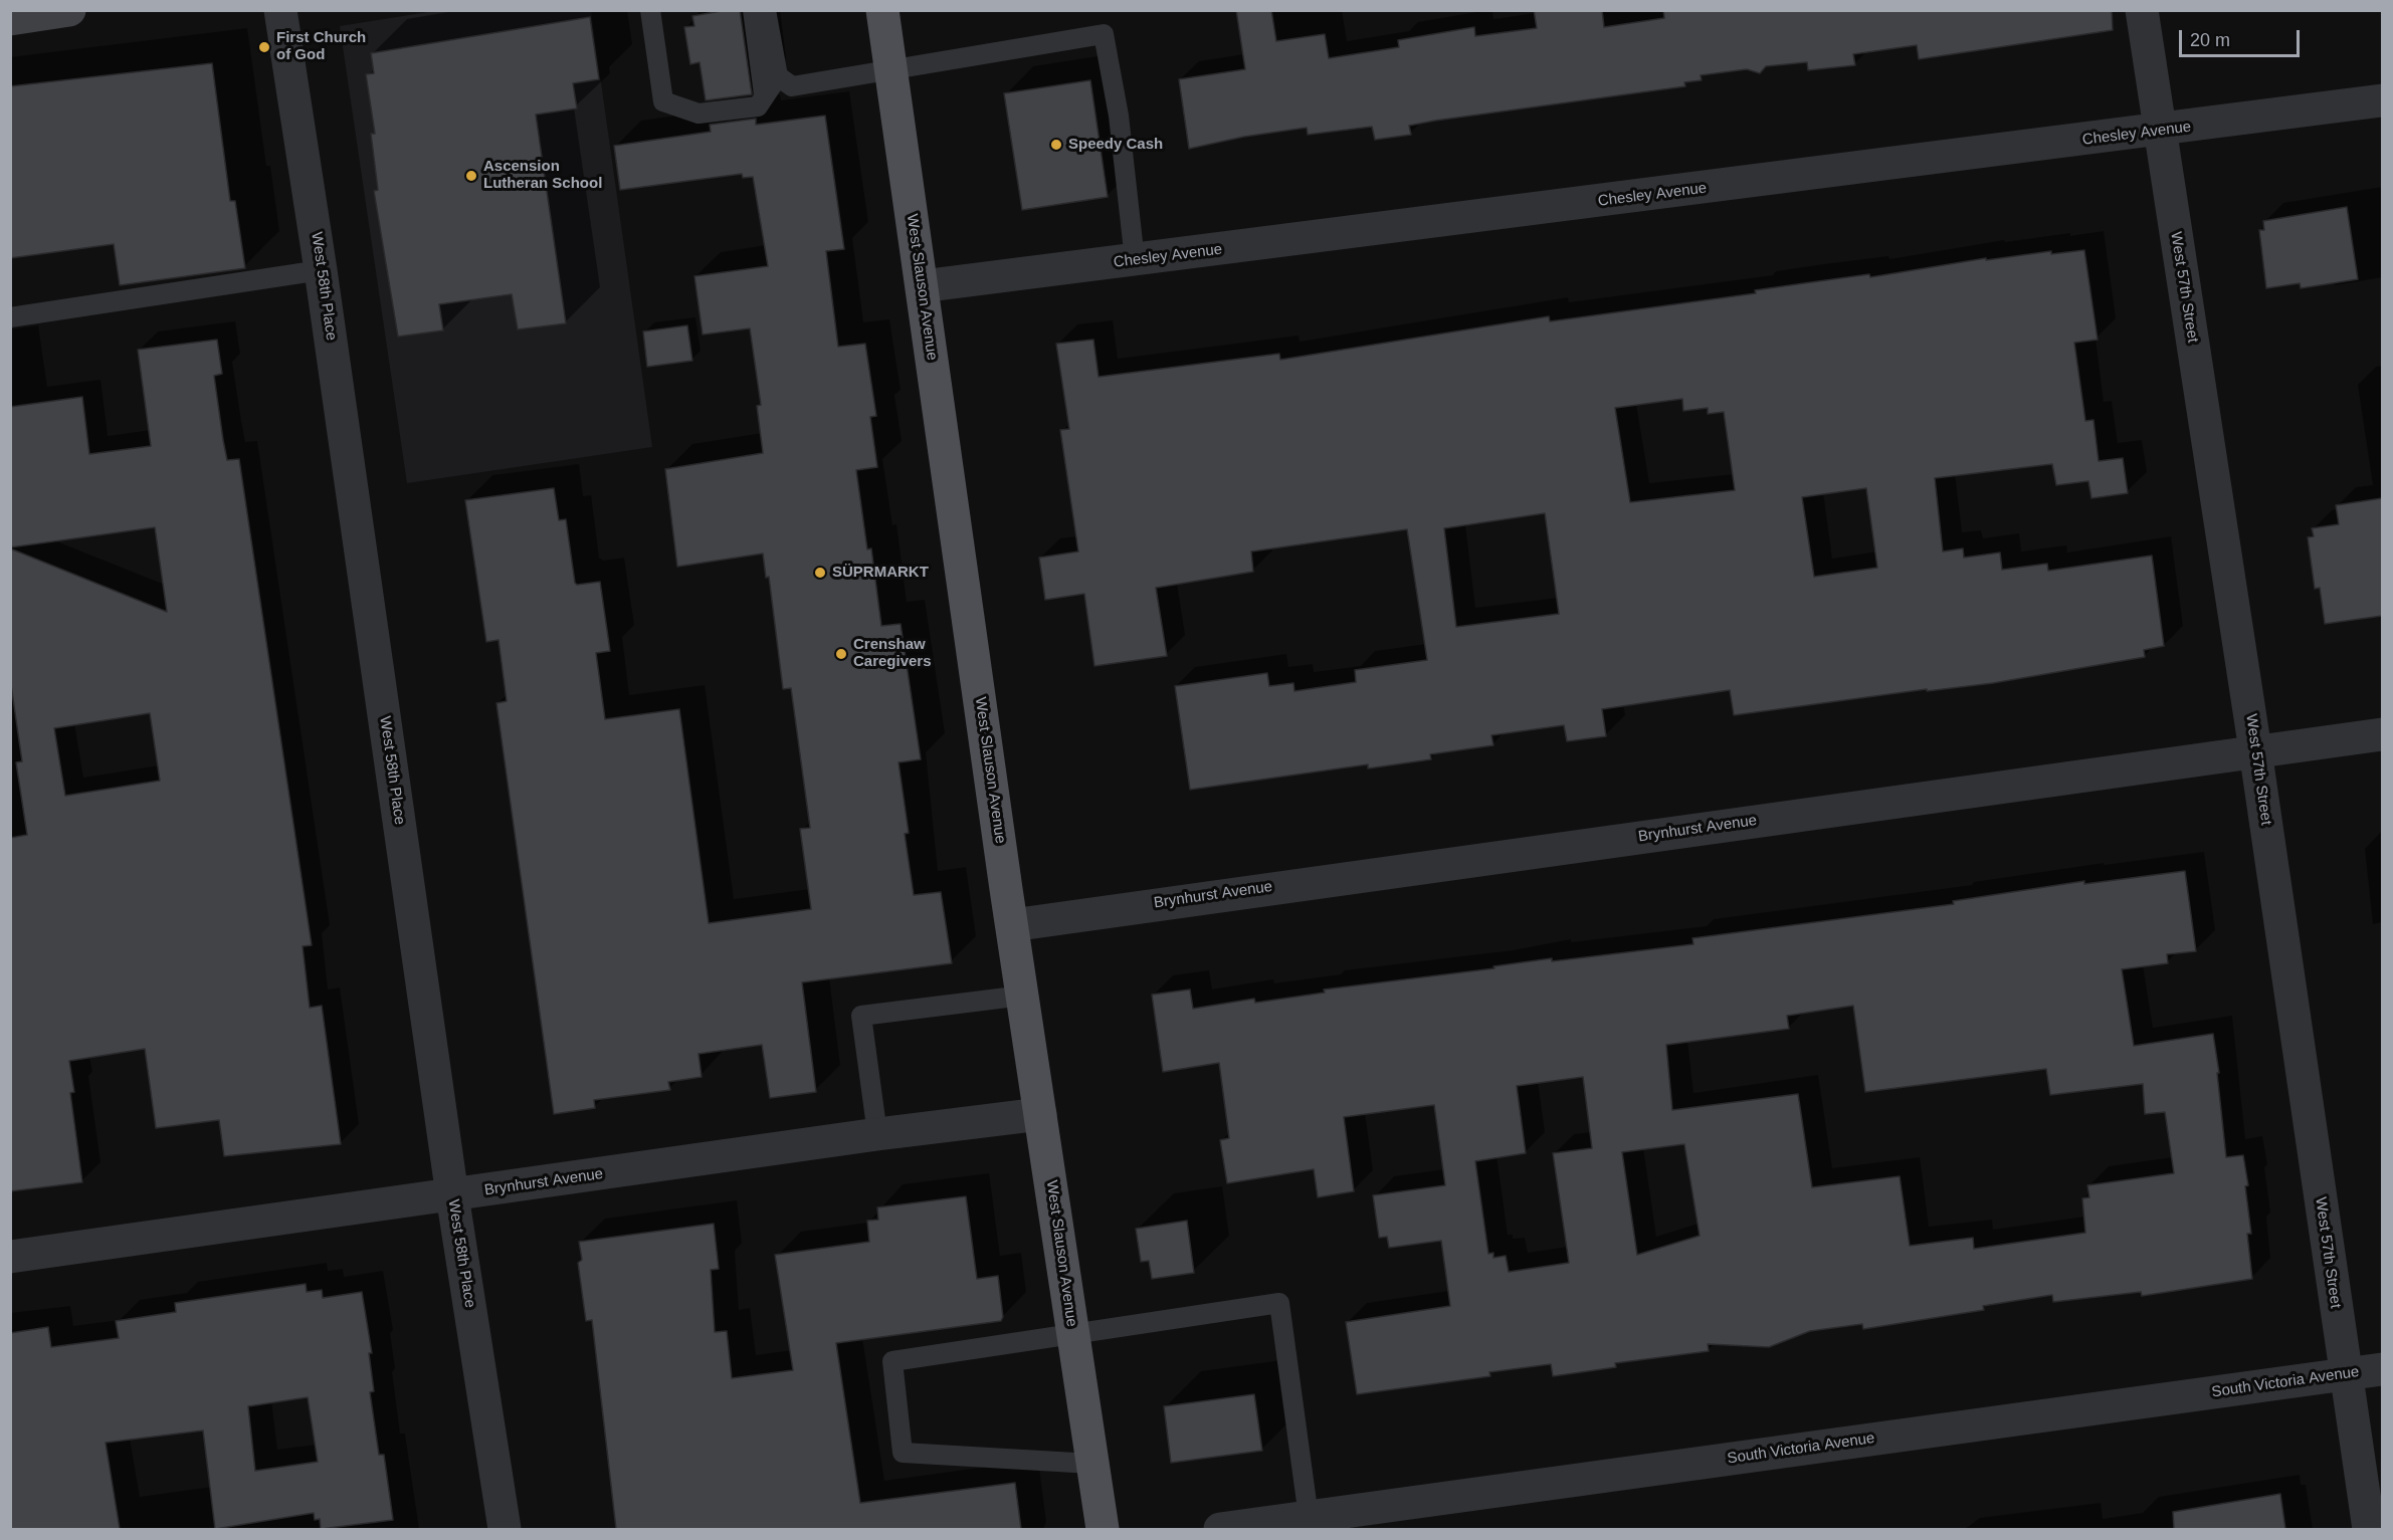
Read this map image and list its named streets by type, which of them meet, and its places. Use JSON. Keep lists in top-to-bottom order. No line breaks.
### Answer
{"streets":{"main road":["West Slauson Avenue"],"street":["Chesley Avenue","West 58th Place","West 57th Street","Brynhurst Avenue","South Victoria Avenue"]},"crossings":[["Chesley Avenue","West Slauson Avenue"],["Chesley Avenue","West 57th Street"],["West 58th Place","Brynhurst Avenue"],["West Slauson Avenue","Brynhurst Avenue"],["West 57th Street","Brynhurst Avenue"],["West 57th Street","South Victoria Avenue"]],"places":["First Church of God","Speedy Cash","Ascension Lutheran School","SÜPRMARKT","Crenshaw Caregivers"],"scale_bar":"20 m"}
